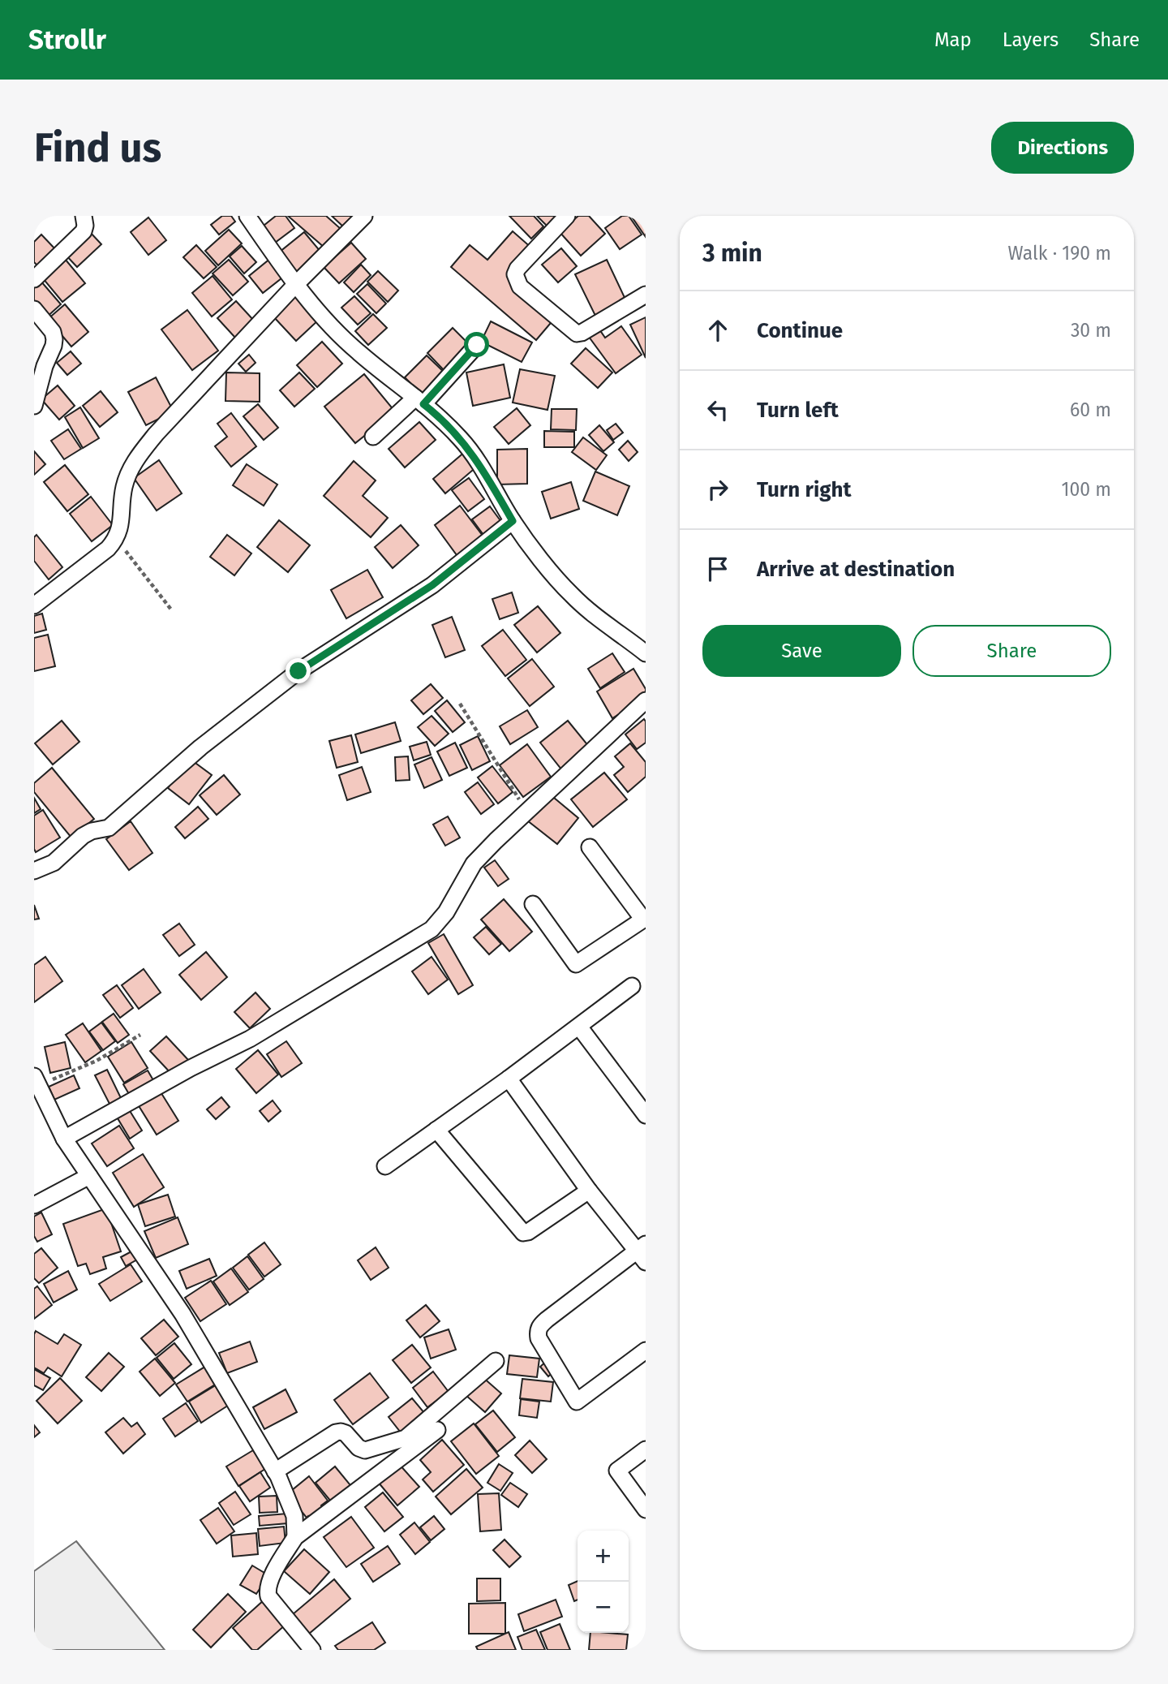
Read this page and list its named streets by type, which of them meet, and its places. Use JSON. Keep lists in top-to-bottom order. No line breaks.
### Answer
{"page":{"header":"Strollr","nav":["Map","Layers","Share"],"buttons":["Directions",["Save","Share"]],"title":"Find us","heading":["3 min","Walk · 190 m"],"list":[["Continue","30 m"],["Turn left","60 m"],["Turn right","100 m"],"Arrive at destination"],"map_buttons":["+","−"]}}
